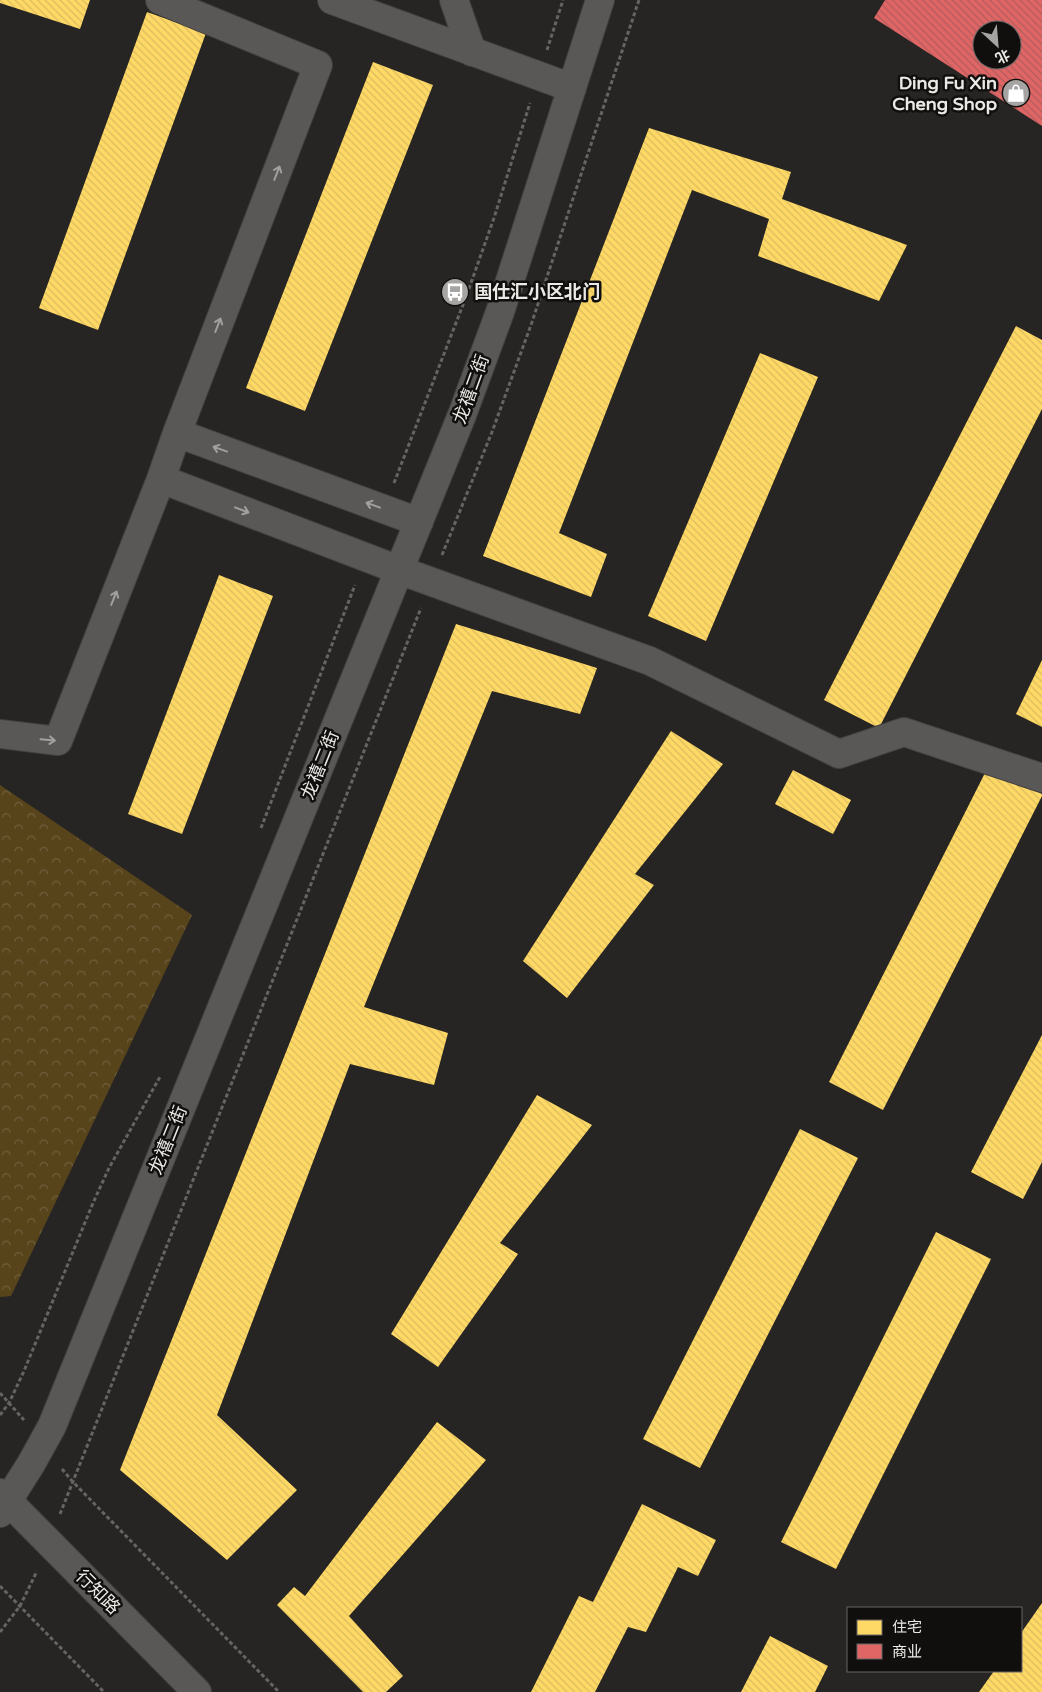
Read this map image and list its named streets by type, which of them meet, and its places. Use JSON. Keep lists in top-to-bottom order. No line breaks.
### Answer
{"streets":{"street":["龙禧二街","行知路"]},"crossings":[["龙禧二街","行知路"]],"places":{"shop":["Ding Fu Xin Cheng Shop"],"bus stop":["国仕汇小区北门"]},"legend":["住宅","商业"],"north":"bottom right"}
